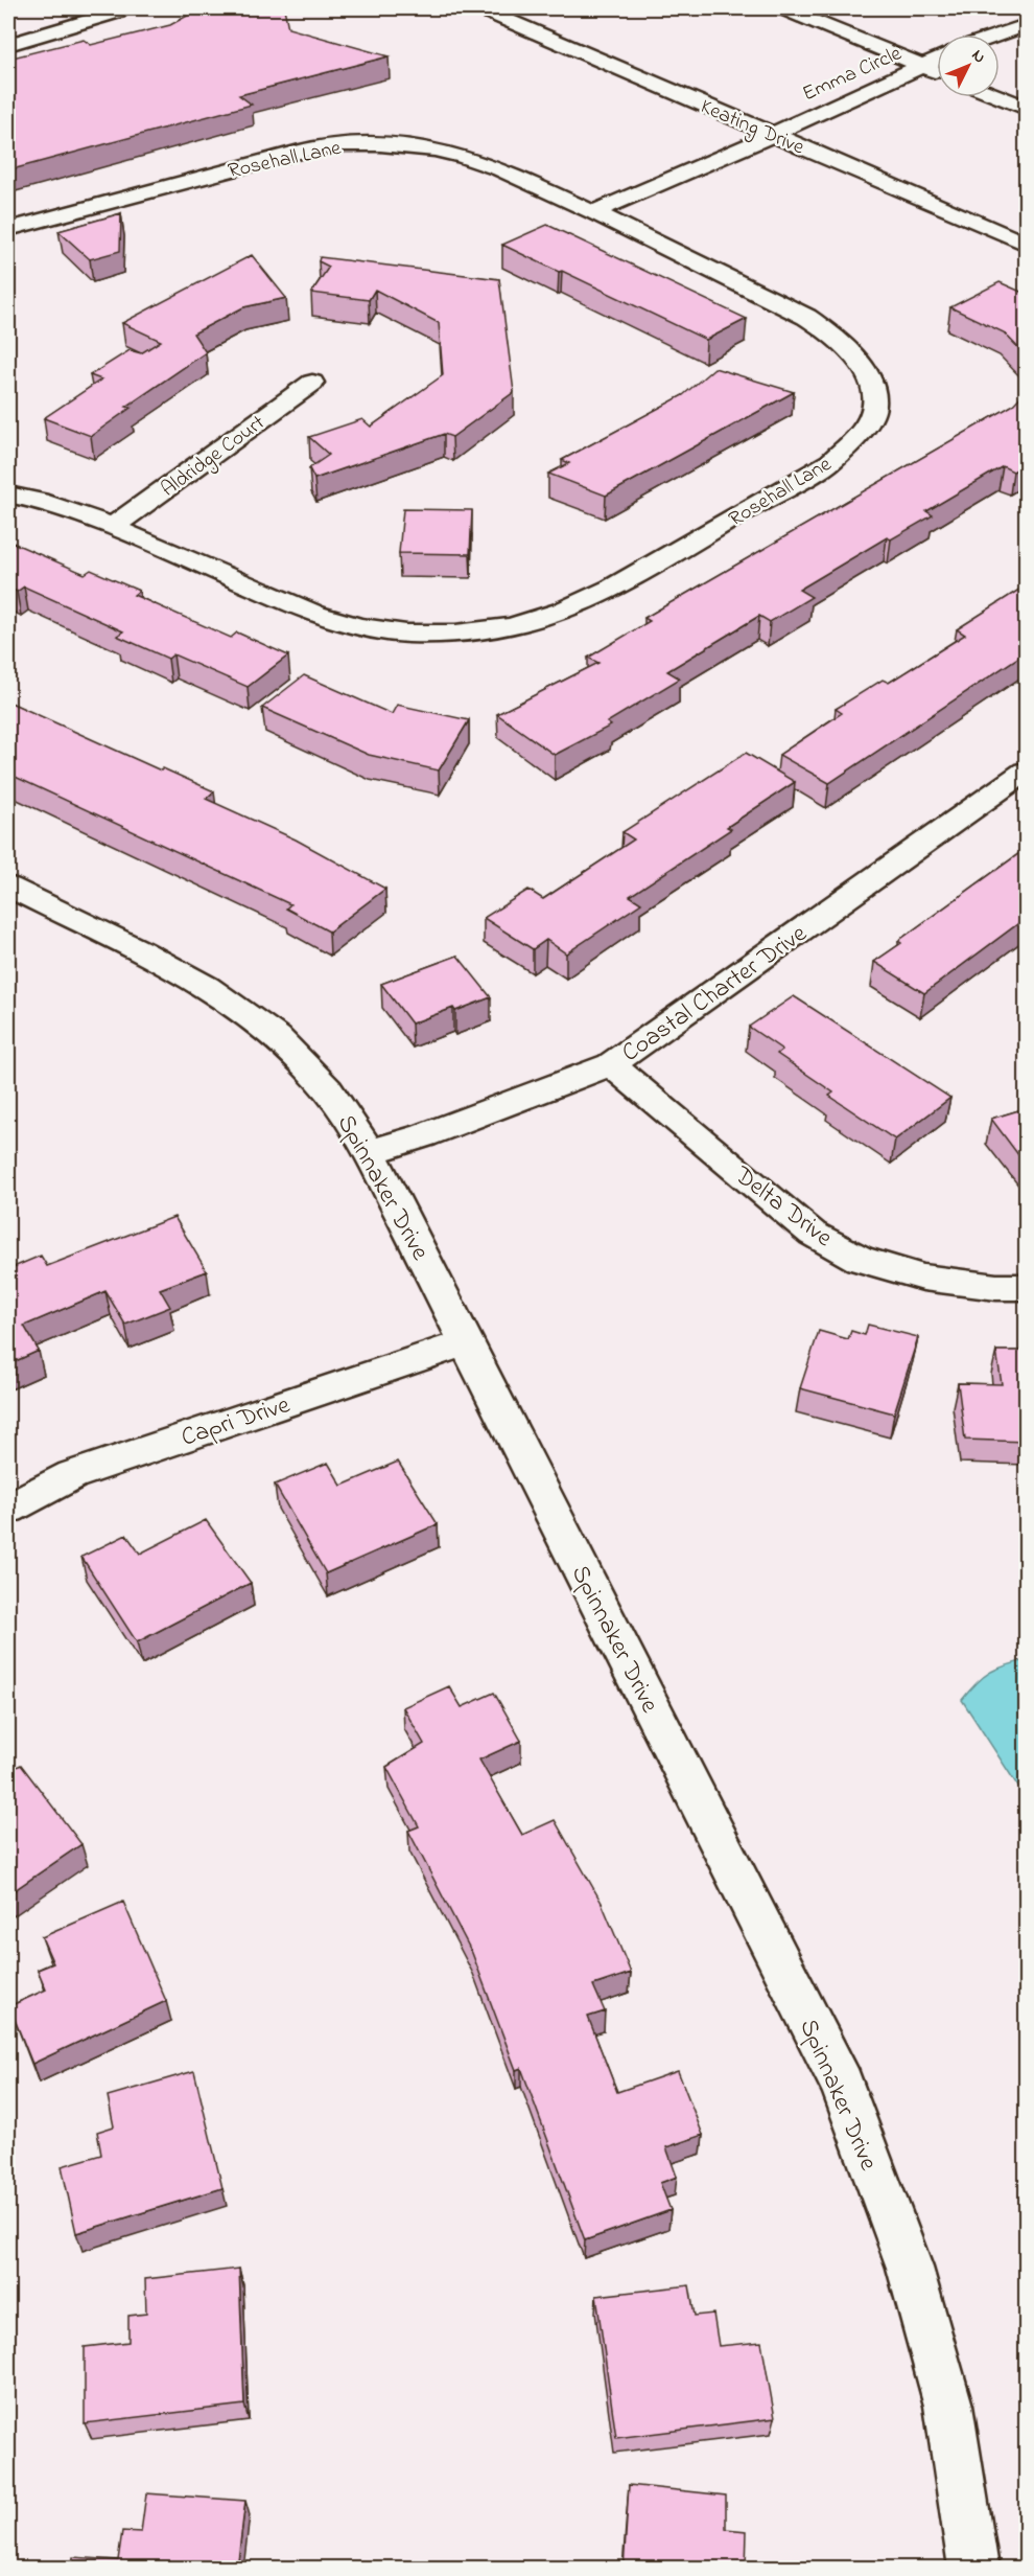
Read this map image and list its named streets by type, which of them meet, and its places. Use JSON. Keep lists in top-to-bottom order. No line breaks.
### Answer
{"streets":{"street":["Emma Circle","Keating Drive","Rosehall Lane","Aldridge Court","Coastal Charter Drive","Spinnaker Drive","Delta Drive","Capri Drive"]},"crossings":[["Emma Circle","Keating Drive"],["Emma Circle","Rosehall Lane"],["Rosehall Lane","Aldridge Court"],["Coastal Charter Drive","Spinnaker Drive"],["Coastal Charter Drive","Delta Drive"],["Spinnaker Drive","Capri Drive"]],"north":"top right"}
